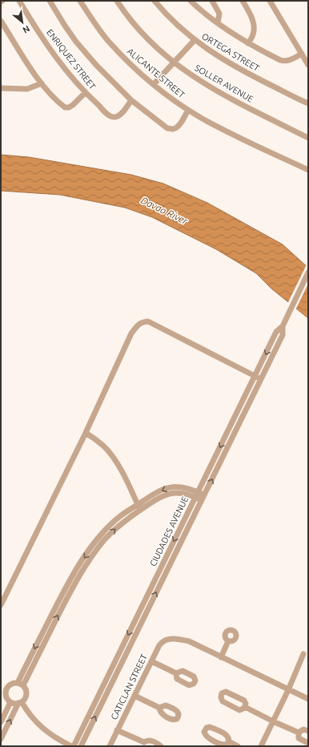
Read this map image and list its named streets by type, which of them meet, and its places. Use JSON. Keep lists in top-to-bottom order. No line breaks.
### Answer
{"streets":{"street":["ORTEGA STREET","ENRIQUEZ STREET","ALICANTE STREET","SOLLER AVENUE","CIUDADES AVENUE","CATICLAN STREET"]},"water":["Davao River"],"north":"bottom right"}
